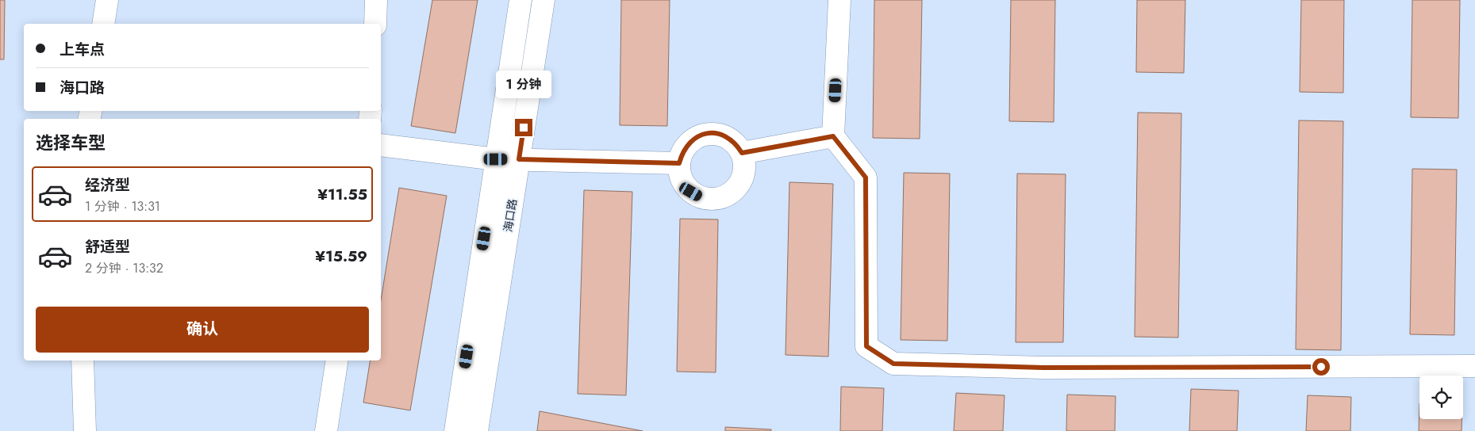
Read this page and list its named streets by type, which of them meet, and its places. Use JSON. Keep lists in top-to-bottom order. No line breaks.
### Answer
{"streets":{"street":["海口路"]},"page":{"banner":["上车点","海口路"],"bubble":"1 分钟","heading":"选择车型","list":[{"name":"经济型","note":"1 分钟 · 13:31","value":"¥11.55"},{"name":"舒适型","note":"2 分钟 · 13:32","value":"¥15.59"}],"buttons":"确认"}}
